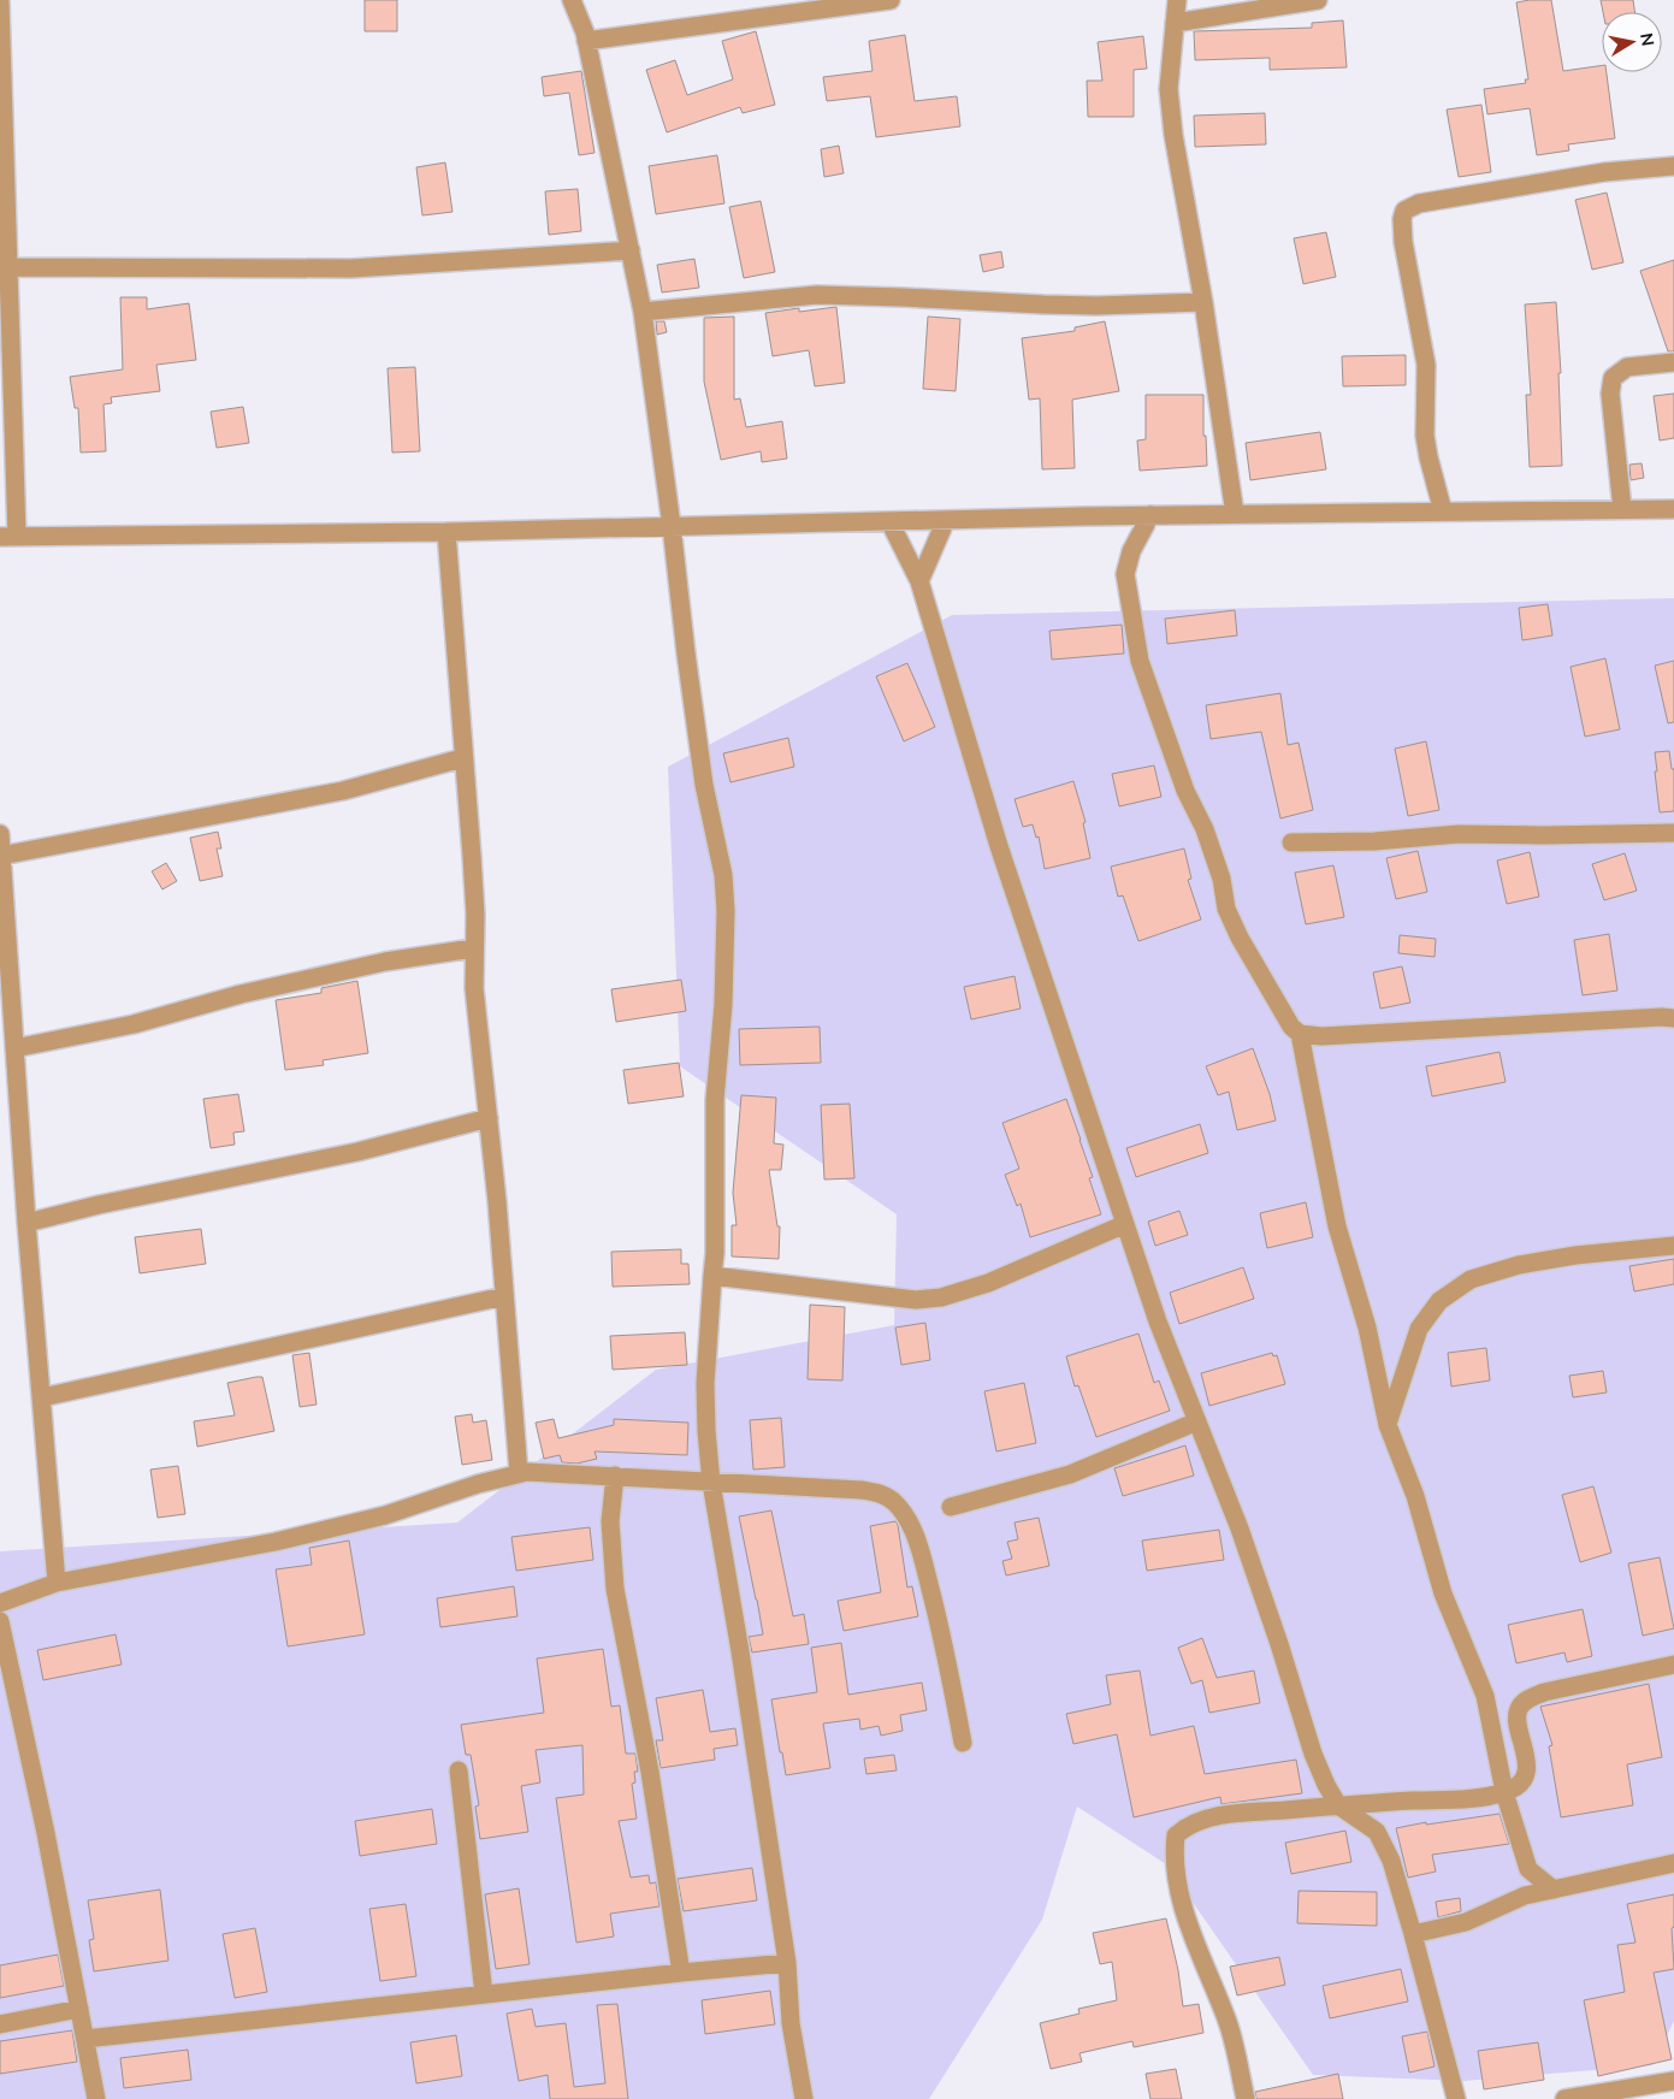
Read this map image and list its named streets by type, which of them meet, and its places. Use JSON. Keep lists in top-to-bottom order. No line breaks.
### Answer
{"north":"right"}
